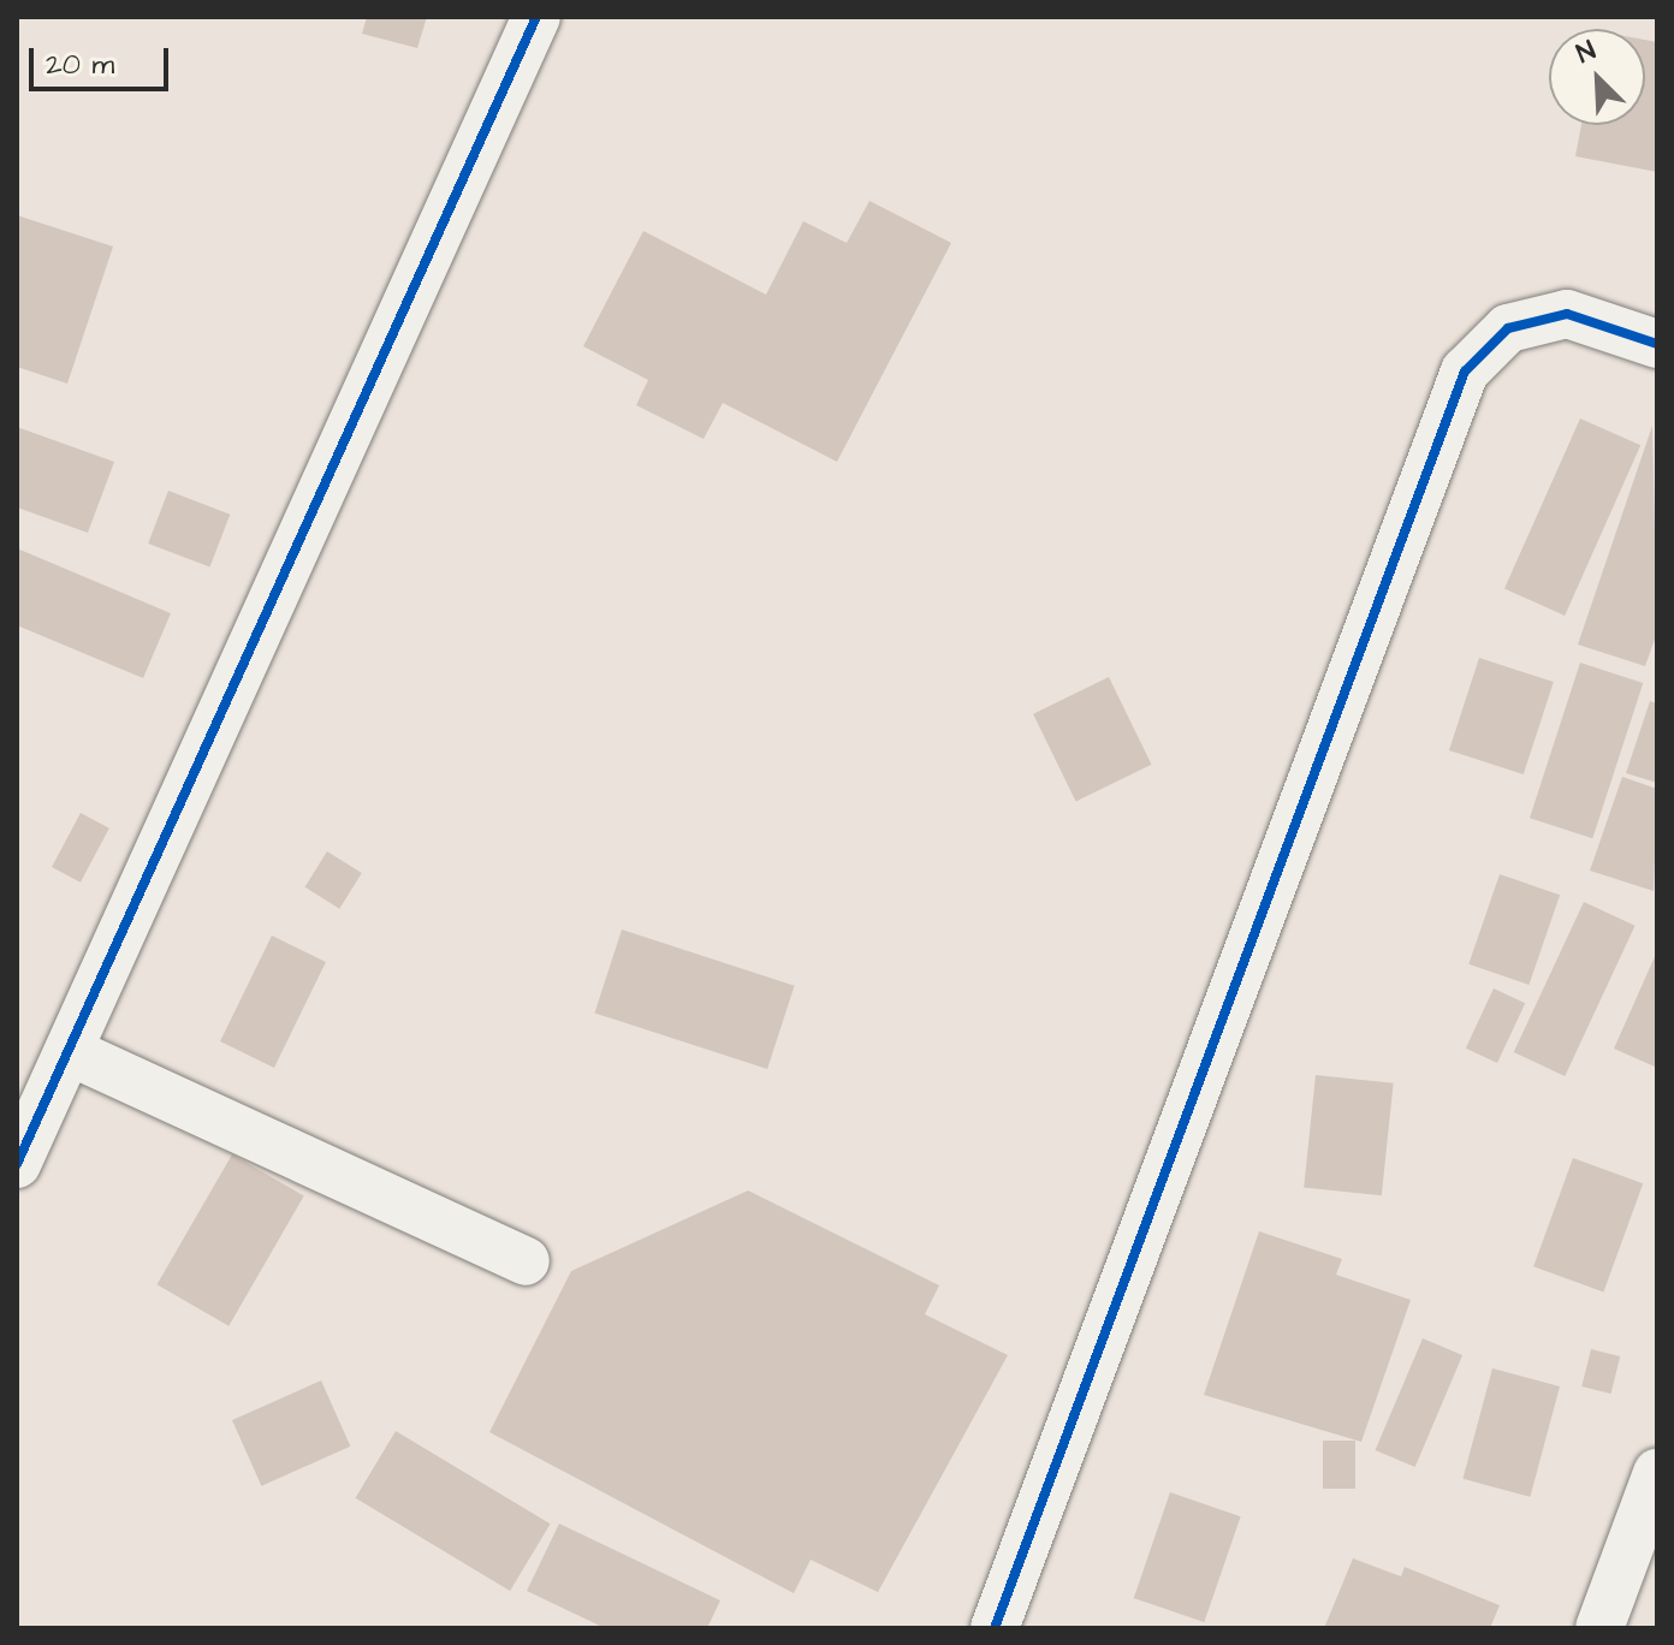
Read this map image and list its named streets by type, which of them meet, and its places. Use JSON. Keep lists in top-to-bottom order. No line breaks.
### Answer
{"scale_bar":"20 m","north":"top left"}
